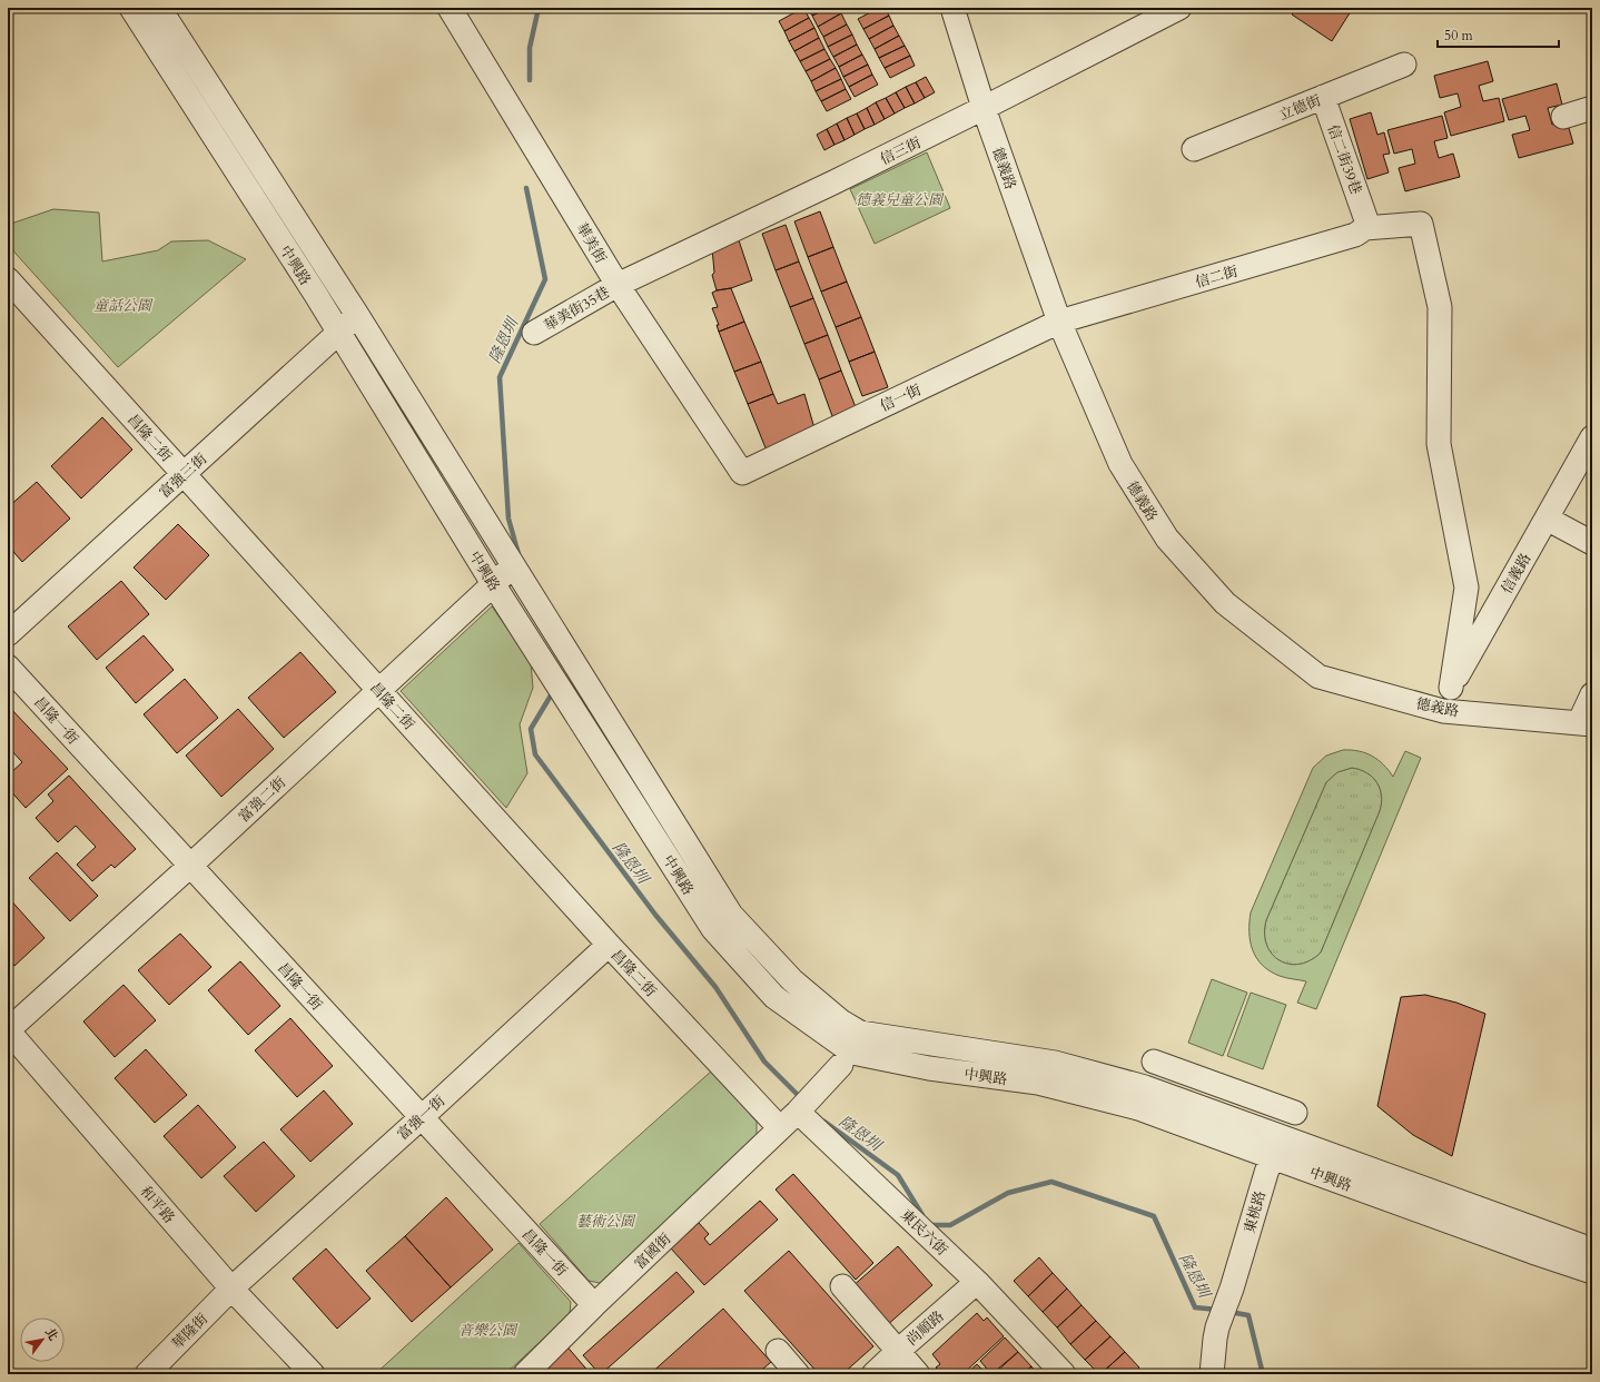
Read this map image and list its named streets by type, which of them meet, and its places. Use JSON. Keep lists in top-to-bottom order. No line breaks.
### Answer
{"streets":{"street":["立德街","信三街","信二街39巷","德義路","華美街","中興路","信二街","華美街35巷","信一街","昌隆二街","富強三街","信義路","昌隆一街","富強二街","富強一街","和平路","東桃路","東民六街","富國街","尚順路","華隆街"]},"crossings":[["立德街","信二街39巷"],["信三街","德義路"],["信三街","華美街"],["信三街","華美街35巷"],["信二街39巷","信二街"],["德義路","信二街"],["德義路","信一街"],["德義路","信義路"],["華美街","華美街35巷"],["華美街","信一街"],["中興路","富強三街"],["中興路","富強二街"],["中興路","東桃路"],["信二街","信一街"],["昌隆二街","富強三街"],["昌隆二街","富強二街"],["昌隆二街","富強一街"],["昌隆二街","富國街"],["昌隆一街","富強二街"],["昌隆一街","富強一街"],["昌隆一街","富國街"],["富強二街","和平路"],["富強一街","和平路"],["富強一街","華隆街"],["和平路","華隆街"],["東民六街","尚順路"]],"water":["隆恩圳"],"parks":["德義兒童公園","童話公園","藝術公園","音樂公園"],"scale_bar":"50 m","north":"top right"}
